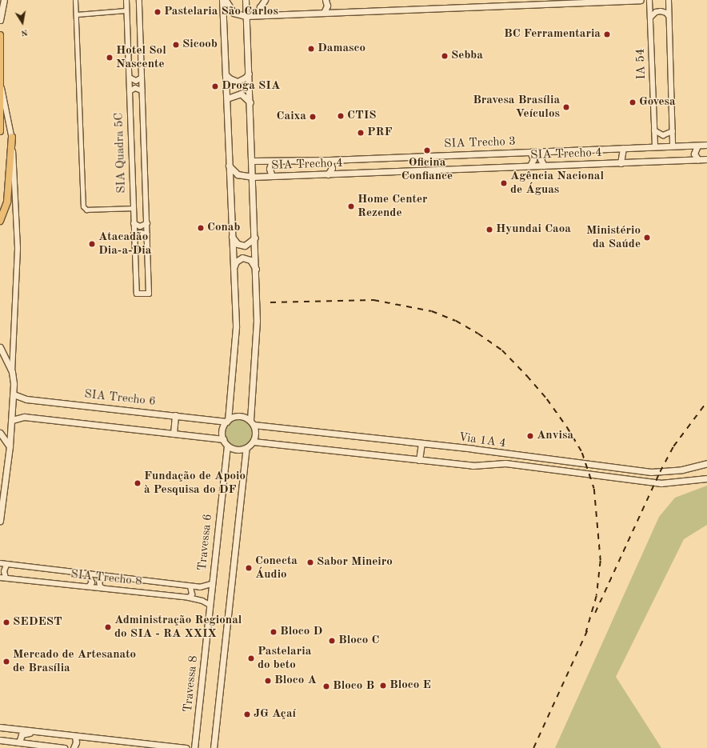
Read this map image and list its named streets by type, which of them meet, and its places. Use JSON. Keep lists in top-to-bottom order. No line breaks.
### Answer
{"streets":{"main road":["SIA Trecho 3","SIA Trecho 4","SIA Trecho 6","Via 1A 4","Travessa 6","Travessa 8"],"street":["IA 54","SIA Quadra 5C","SIA Trecho 8"]},"crossings":[["IA 54","SIA Trecho 3"],["SIA Trecho 6","Via 1A 4"],["SIA Trecho 6","Travessa 6"],["Via 1A 4","Travessa 6"],["Travessa 6","Travessa 8"],["SIA Trecho 8","Travessa 8"]],"places":["Pastelaria São Carlos","BC Ferramentaria","Sicoob","Damasco","Sebba","Hotel Sol Nascente","Droga SIA","Govesa","Bravesa Brasília Veículos","CTIS","Caixa","PRF","Oficina Confiance","Agência Nacional de Águas","Home Center Rezende","Conab","Hyundai Caoa","Ministério da Saúde","Atacadão Dia-a-Dia","Anvisa","Fundação de Apoio à Pesquisa do DF","Sabor Mineiro","Conecta Áudio","SEDEST","Administração Regional do SIA - RA XXIX","Bloco D","Bloco C","Pastelaria do beto","Mercado de Artesanato de Brasília","Bloco A","Bloco E","Bloco B","JG Açaí"],"north":"bottom"}
